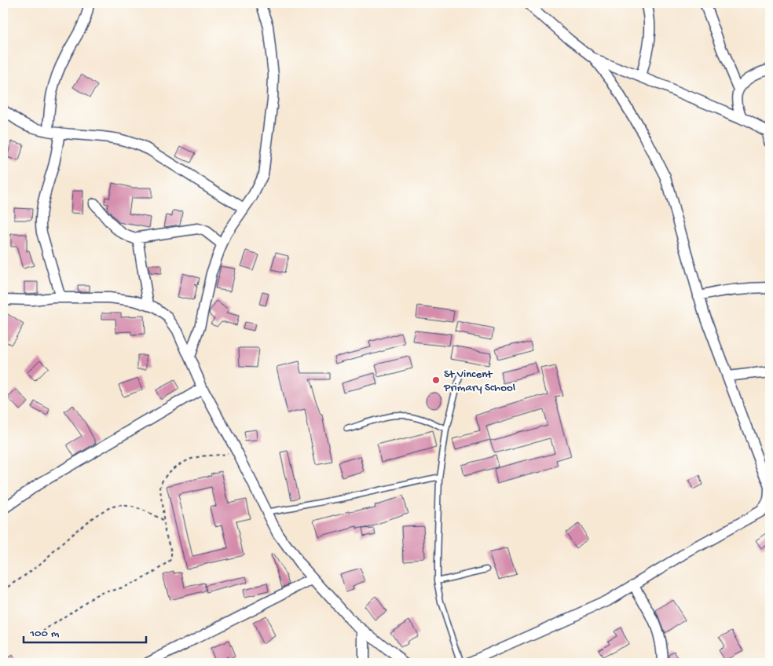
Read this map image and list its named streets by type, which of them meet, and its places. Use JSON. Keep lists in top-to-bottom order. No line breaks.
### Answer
{"places":["St Vincent Primary School"],"scale_bar":"100 m"}
